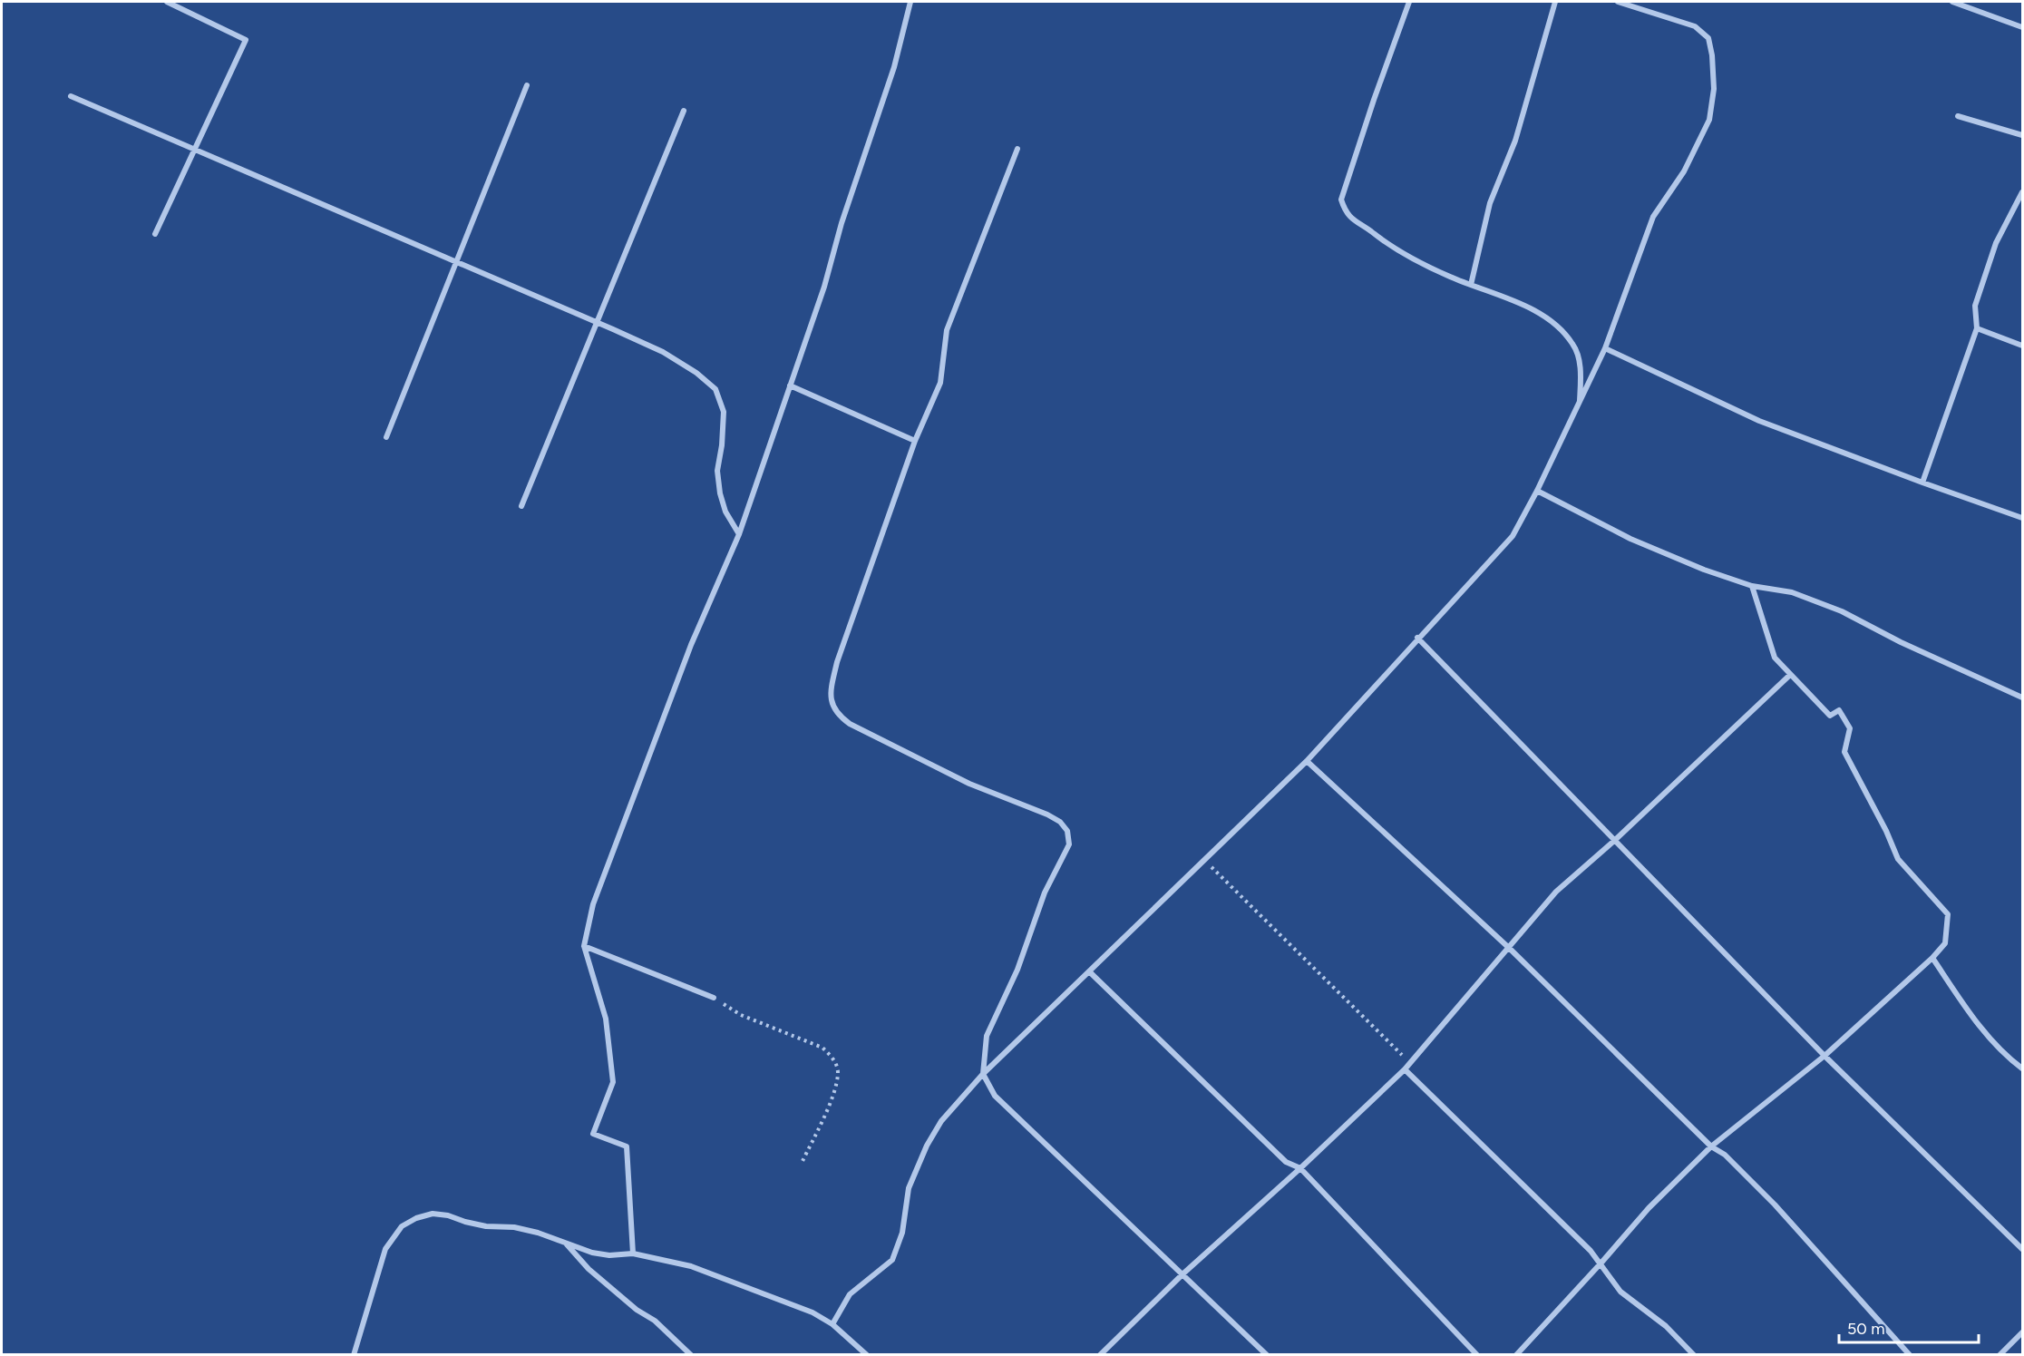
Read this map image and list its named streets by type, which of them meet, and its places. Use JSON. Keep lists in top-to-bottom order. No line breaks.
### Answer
{"scale_bar":"50 m"}
